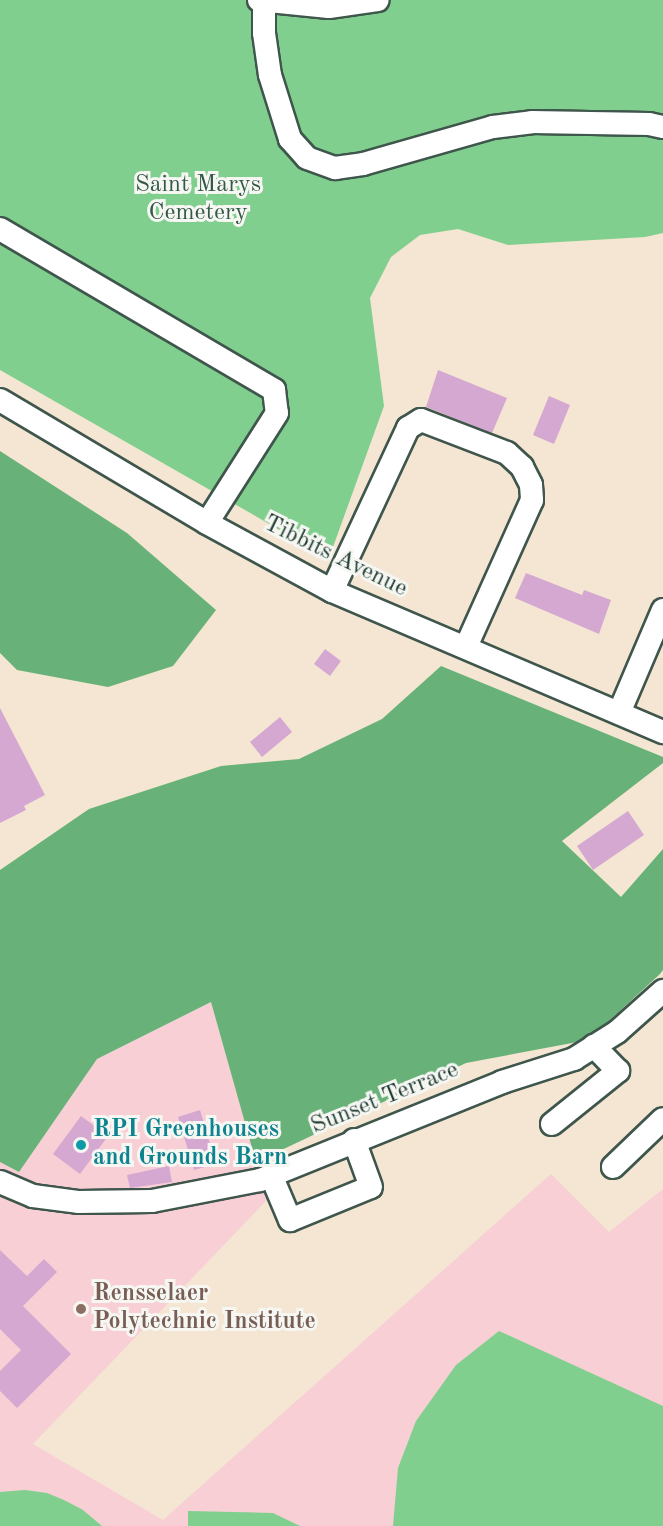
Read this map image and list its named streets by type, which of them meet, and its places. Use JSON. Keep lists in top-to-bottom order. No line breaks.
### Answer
{"streets":{"street":["Tibbits Avenue","Sunset Terrace"]},"parks":["Saint Marys Cemetery"],"places":["RPI Greenhouses and Grounds Barn","Rensselaer Polytechnic Institute"]}
